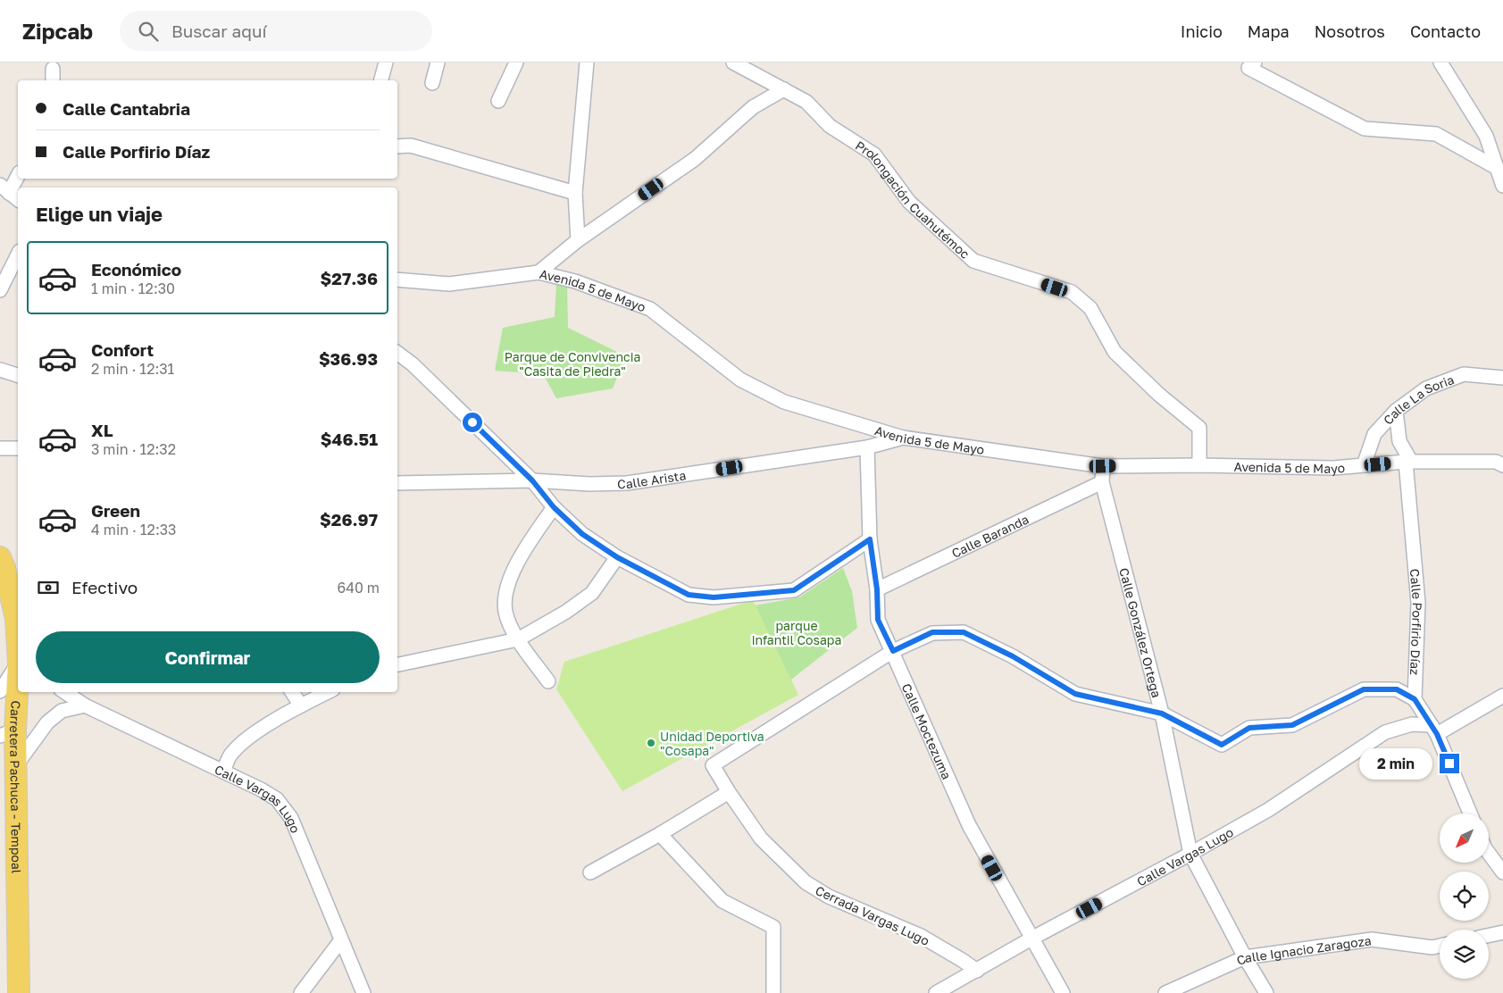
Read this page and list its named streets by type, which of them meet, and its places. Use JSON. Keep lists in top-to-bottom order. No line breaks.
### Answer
{"streets":{"main road":["Carretera Pachuca - Tempoal"],"street":["Prolongación Cuahutémoc","Avenida 5 de Mayo","Calle La Soria","Calle Arista","Calle Baranda","Calle Porfirio Díaz","Calle González Ortega","Calle Moctezuma","Calle Vargas Lugo","Cerrada Vargas Lugo","Calle Ignacio Zaragoza"]},"crossings":[["Prolongación Cuahutémoc","Avenida 5 de Mayo"],["Avenida 5 de Mayo","Calle La Soria"],["Avenida 5 de Mayo","Calle Arista"],["Avenida 5 de Mayo","Calle Porfirio Díaz"],["Avenida 5 de Mayo","Calle González Ortega"],["Calle Arista","Calle Moctezuma"],["Calle Baranda","Calle González Ortega"],["Calle Baranda","Calle Moctezuma"],["Calle González Ortega","Calle Vargas Lugo"],["Calle González Ortega","Calle Ignacio Zaragoza"],["Calle Moctezuma","Calle Vargas Lugo"],["Calle Moctezuma","Cerrada Vargas Lugo"],["Calle Vargas Lugo","Cerrada Vargas Lugo"]],"parks":["Parque de Convivencia \"Casita de Piedra\"","parque infantil Cosapa"],"places":["Unidad Deportiva \"Cosapa\""],"north":"bottom left","page":{"header":"Zipcab","search":"Buscar aquí","nav":["Inicio","Mapa","Nosotros","Contacto"],"banner":["Calle Cantabria","Calle Porfirio Díaz"],"heading":"Elige un viaje","list":[{"name":"Económico","note":"1 min · 12:30","value":"$27.36"},{"name":"Confort","note":"2 min · 12:31","value":"$36.93"},{"name":"XL","note":"3 min · 12:32","value":"$46.51"},{"name":"Green","note":"4 min · 12:33","value":"$26.97"}],"pay":["Efectivo","640 m"],"buttons":"Confirmar","bubble":"2 min"}}
